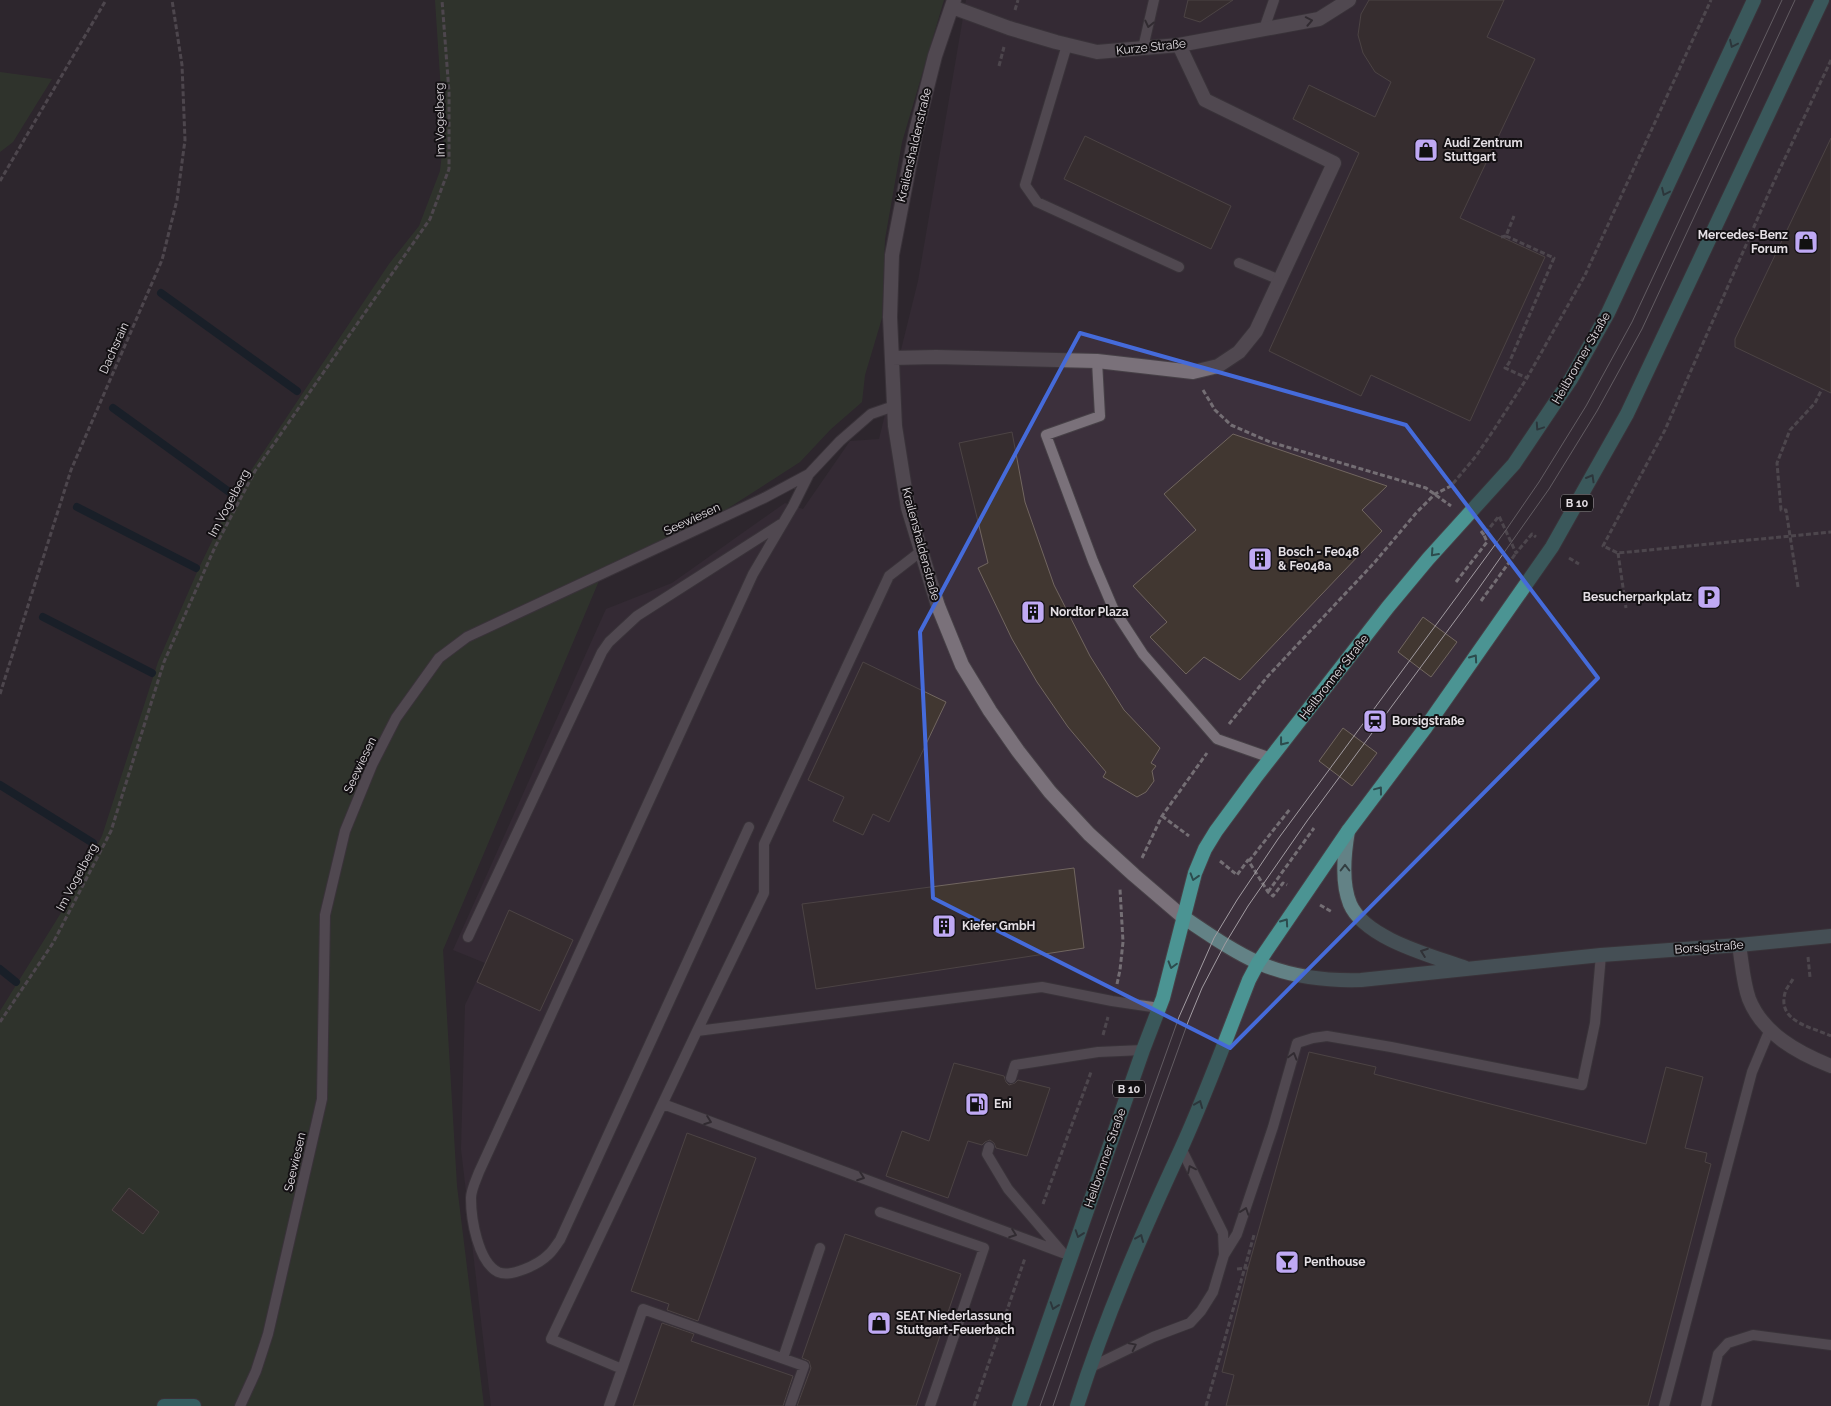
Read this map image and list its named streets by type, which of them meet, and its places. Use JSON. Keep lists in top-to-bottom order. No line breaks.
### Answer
{"streets":{"main road":["Heilbronner Straße","B 10","Borsigstraße"],"street":["Kurze Straße","Krailenshaldenstraße"],"lane":["Seewiesen"],"path":["Im Vogelberg","Dachsrain"]},"crossings":[["Kurze Straße","Krailenshaldenstraße"],["Krailenshaldenstraße","Heilbronner Straße"],["Krailenshaldenstraße","Seewiesen"],["Krailenshaldenstraße","Borsigstraße"],["Heilbronner Straße","Borsigstraße"],["B 10","Borsigstraße"]],"places":{"shop":["Audi Zentrum Stuttgart","Mercedes-Benz Forum","SEAT Niederlassung Stuttgart-Feuerbach"],"building":["Bosch - Fe048 & Fe048a","Nordtor Plaza","Kiefer GmbH"],"parking":["Besucherparkplatz"],"station":["Borsigstraße"],"fuel station":["Eni"],"bar":["Penthouse"]}}
